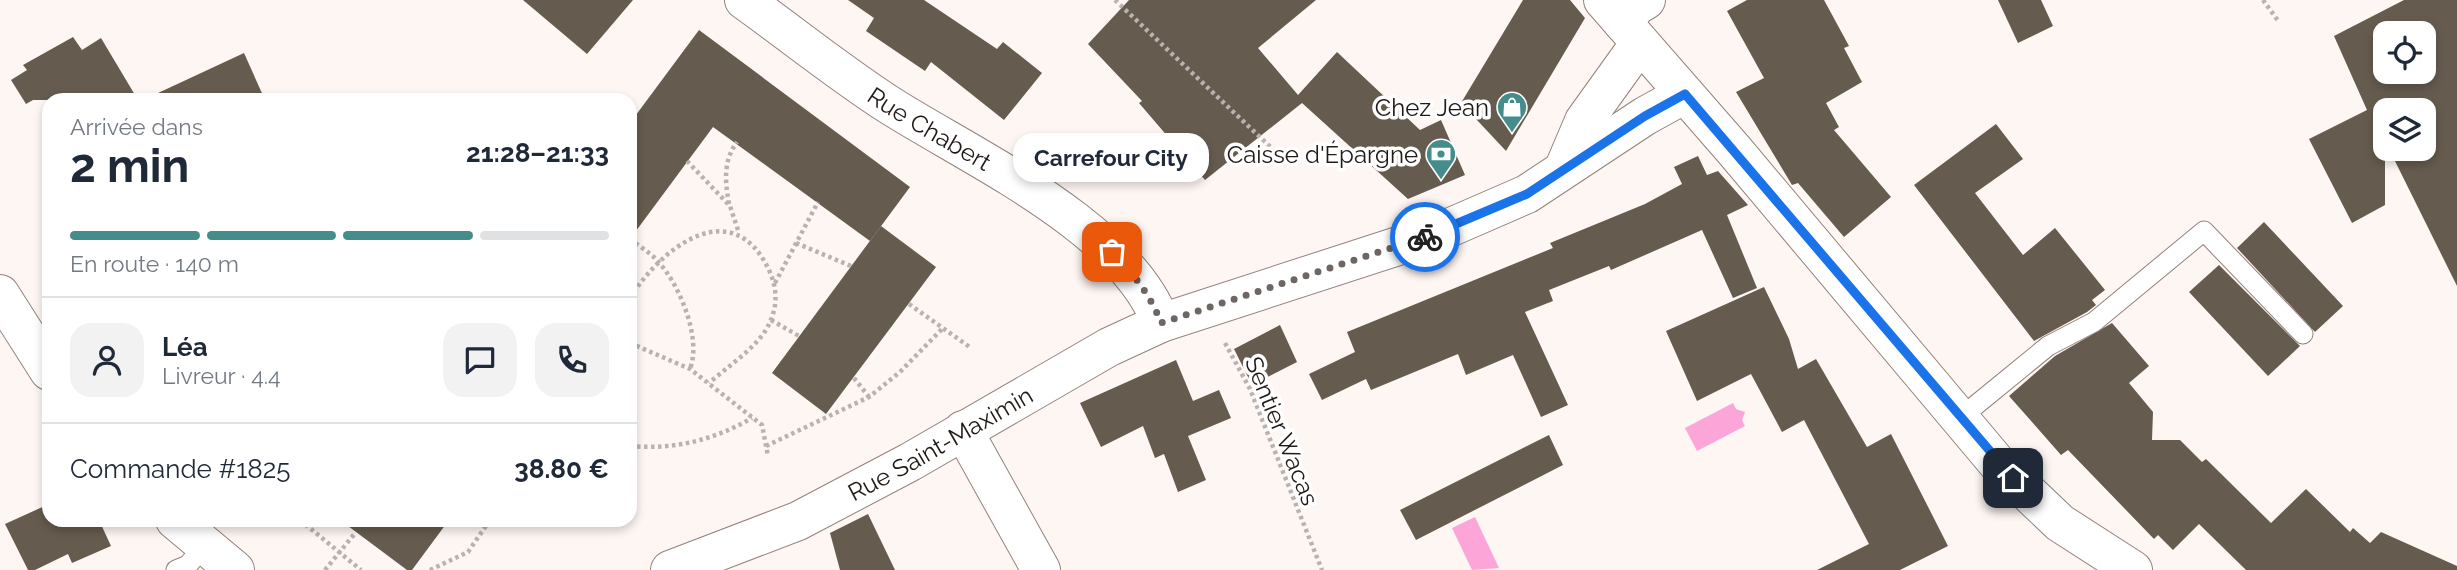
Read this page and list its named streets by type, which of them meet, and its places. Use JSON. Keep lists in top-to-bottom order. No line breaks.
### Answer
{"streets":{"street":["Rue Chabert","Rue Saint-Maximin"],"path":["Sentier Wacas"]},"crossings":[["Rue Chabert","Rue Saint-Maximin"],["Sentier Wacas","Rue Saint-Maximin"]],"places":{"shop":["Chez Jean"],"bank":["Caisse d'Épargne"],"other":["Carrefour City"]},"page":{"heading":["2 min","Arrivée dans","21:28–21:33"],"panel":["Léa","Livreur · 4.4","Commande #1825","38.80 €"],"bubble":"Carrefour City","bar":"En route · 140 m"}}
